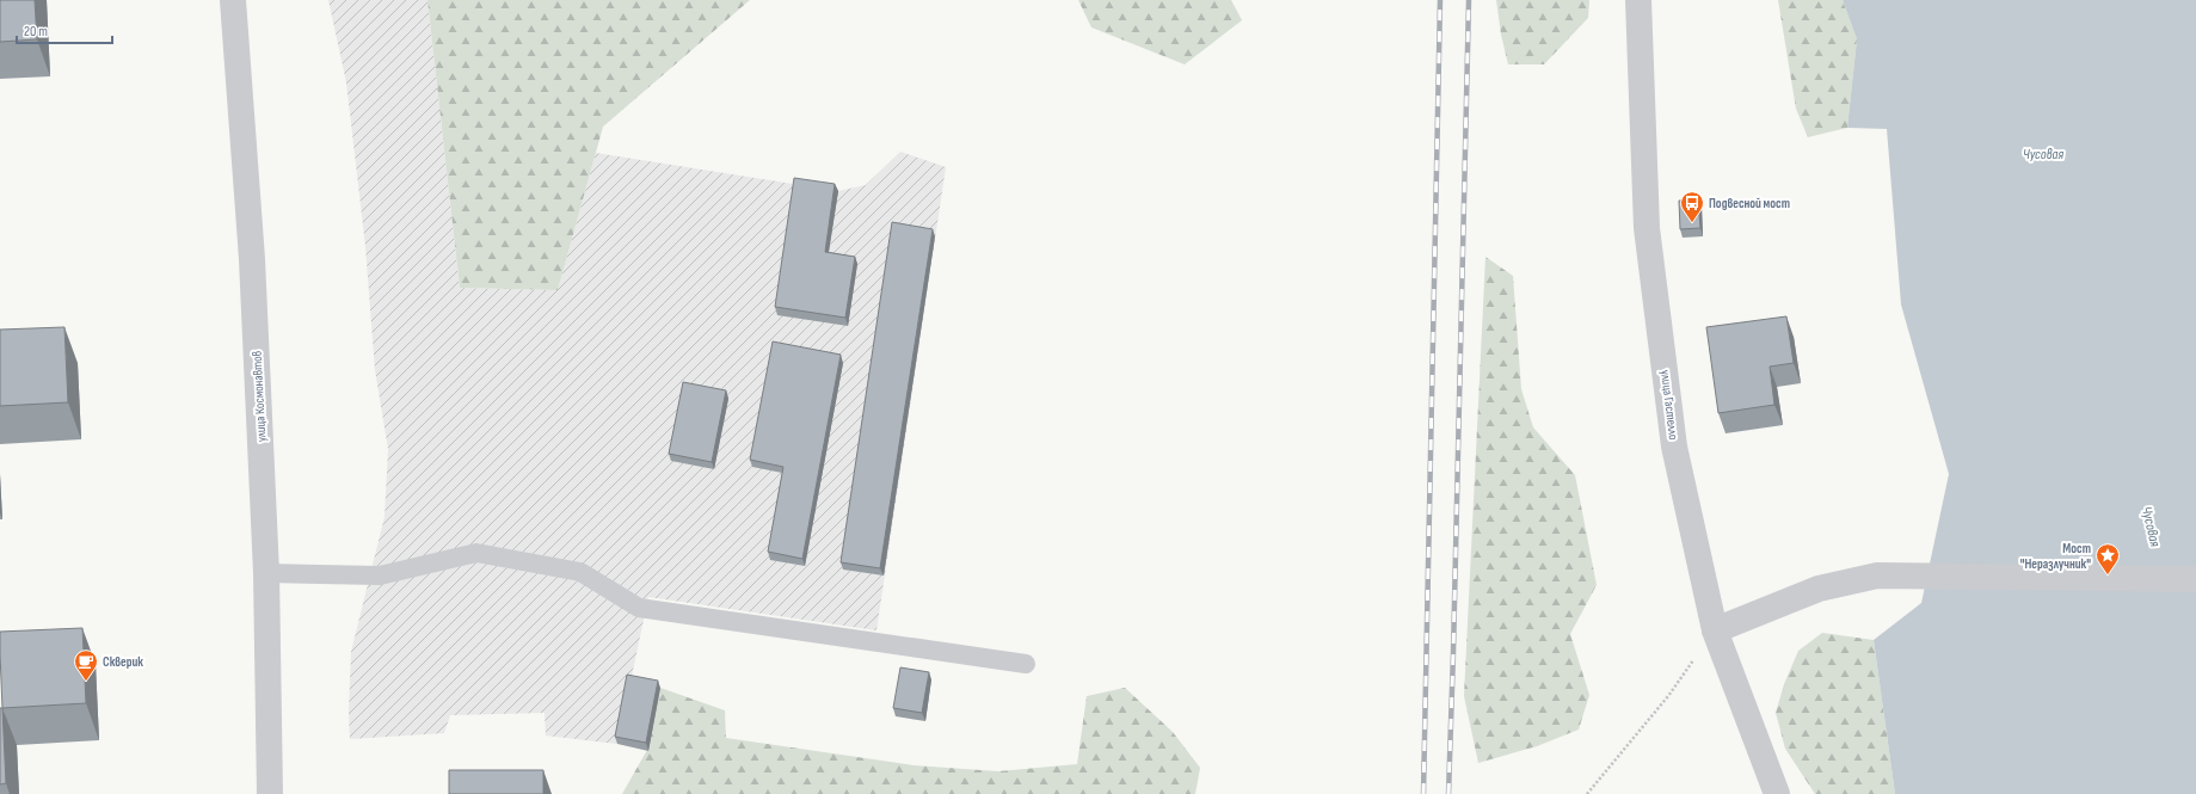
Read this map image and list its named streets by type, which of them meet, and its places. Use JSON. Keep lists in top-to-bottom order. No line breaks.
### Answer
{"streets":{"street":["улица Космонавтов","улица Гастелло"]},"water":["Чусовая"],"places":{"bus stop":["Подвесной мост"],"place":["Мост \"Неразлучник\""],"cafe":["Скверик"]},"scale_bar":"20 m"}
